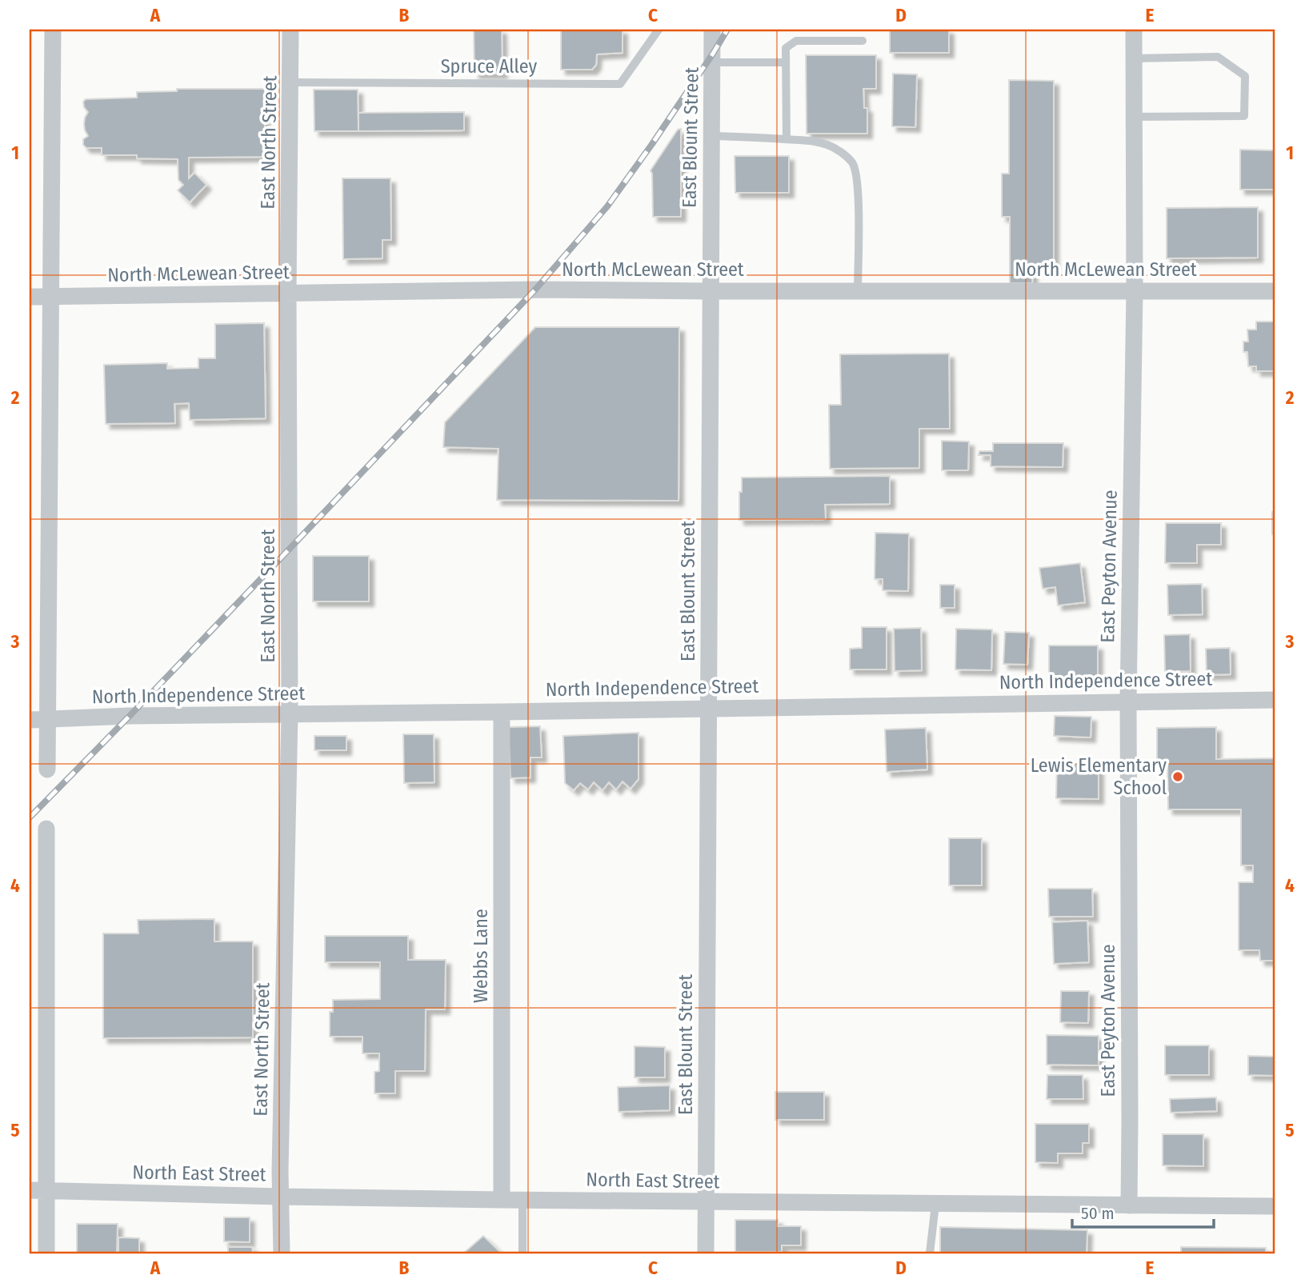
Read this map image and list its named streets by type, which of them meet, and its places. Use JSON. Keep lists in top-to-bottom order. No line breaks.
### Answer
{"streets":{"street":["East Blount Street","East North Street","North McLewean Street","East Peyton Avenue","North Independence Street","Webbs Lane","North East Street"],"lane":["Spruce Alley"]},"crossings":[["Spruce Alley","East North Street"],["East Blount Street","North McLewean Street"],["East Blount Street","North Independence Street"],["East Blount Street","North East Street"],["East North Street","North McLewean Street"],["East North Street","North Independence Street"],["East North Street","North East Street"],["North McLewean Street","East Peyton Avenue"],["East Peyton Avenue","North Independence Street"],["East Peyton Avenue","North East Street"],["North Independence Street","Webbs Lane"],["Webbs Lane","North East Street"]],"places":["Lewis Elementary School"],"scale_bar":"50 m","grid":{"columns":["A","B","C","D","E"],"rows":["1","2","3","4","5"]}}
